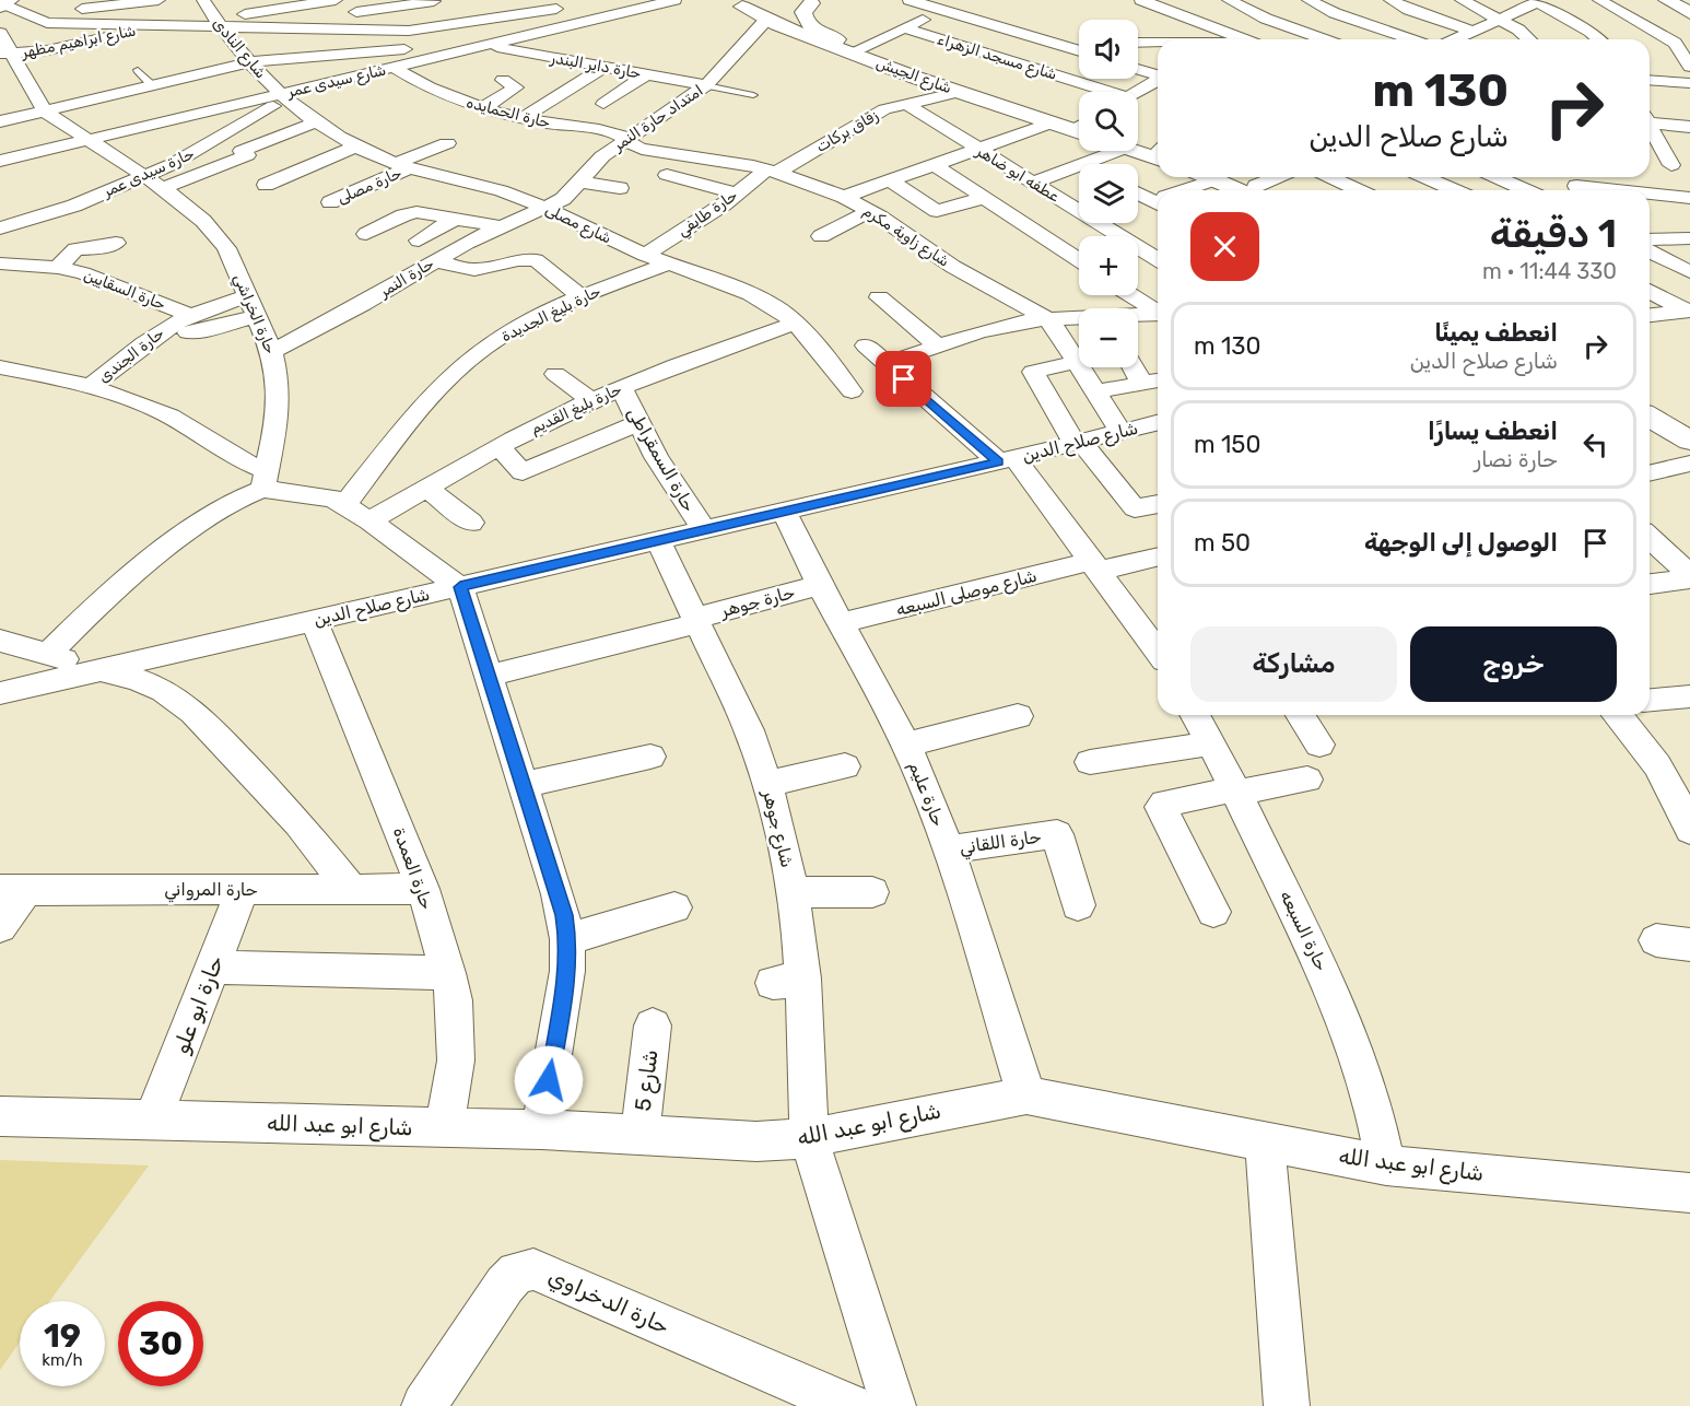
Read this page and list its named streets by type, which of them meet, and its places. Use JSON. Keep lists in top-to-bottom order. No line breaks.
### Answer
{"streets":{"main road":["شارع الجيش"],"street":["شارع ابراهيم مظهر","شارع النادى","شارع مسجد الزهراء","حارة داير البندر","شارع سيدى عمر","حارة الحمايده","امتداد حارة النمر","زقاق بركات","حارة سيدى عمر","عطفه ابو ضاهر","حارة مصلى","حارة طايفي","شارع مصلى","شارع زاوية مكرم","حارة النمر","حارة السقايين","حارة الخراشي","حارة بليغ الجديدة","حارة الجندى","حارة بليغ القديم","شارع صلاح الدين","حارة السمقراطى","شارع موصلى السبعه","حارة جوهر","حارة عليم","شارع جوهر","حارة اللقاني","حارة العمدة","حارة المرواني","حارة السبعه","حارة ابو علو","شارع 5","شارع ابو عبد الله","حارة الدخراوي"]},"crossings":[["شارع النادى","شارع سيدى عمر"],["شارع النادى","حارة سيدى عمر"],["شارع النادى","شارع مصلى"],["حارة داير البندر","شارع سيدى عمر"],["حارة داير البندر","امتداد حارة النمر"],["شارع الجيش","امتداد حارة النمر"],["شارع الجيش","زقاق بركات"],["شارع سيدى عمر","حارة الحمايده"],["شارع سيدى عمر","حارة سيدى عمر"],["شارع سيدى عمر","شارع مصلى"],["شارع سيدى عمر","حارة الخراشي"],["حارة الحمايده","امتداد حارة النمر"],["حارة الحمايده","شارع زاوية مكرم"],["امتداد حارة النمر","شارع مصلى"],["امتداد حارة النمر","شارع زاوية مكرم"],["امتداد حارة النمر","حارة النمر"],["زقاق بركات","عطفه ابو ضاهر"],["زقاق بركات","حارة طايفي"],["زقاق بركات","شارع زاوية مكرم"],["حارة سيدى عمر","شارع مصلى"],["حارة سيدى عمر","حارة الخراشي"],["حارة مصلى","شارع مصلى"],["حارة طايفي","شارع مصلى"],["حارة طايفي","شارع زاوية مكرم"],["شارع مصلى","حارة النمر"],["شارع مصلى","حارة بليغ الجديدة"],["شارع مصلى","حارة بليغ القديم"],["شارع زاوية مكرم","شارع صلاح الدين"],["حارة النمر","حارة الخراشي"],["حارة السقايين","حارة الجندى"],["حارة الخراشي","حارة الجندى"],["حارة بليغ القديم","حارة السمقراطى"],["شارع صلاح الدين","حارة السمقراطى"],["شارع صلاح الدين","حارة عليم"],["شارع صلاح الدين","شارع جوهر"],["شارع صلاح الدين","حارة العمدة"],["شارع موصلى السبعه","حارة عليم"],["حارة جوهر","حارة عليم"],["حارة جوهر","شارع جوهر"],["حارة عليم","حارة اللقاني"],["حارة عليم","شارع ابو عبد الله"],["شارع جوهر","شارع ابو عبد الله"],["حارة العمدة","حارة المرواني"],["حارة العمدة","شارع ابو عبد الله"],["حارة المرواني","حارة ابو علو"],["حارة السبعه","شارع ابو عبد الله"],["حارة ابو علو","شارع ابو عبد الله"],["شارع 5","شارع ابو عبد الله"]],"page":{"map_buttons":["+","−"],"turn":["130 m","شارع صلاح الدين"],"heading":["1 دقيقة","330 m · 11:44"],"list":[{"name":"انعطف يمينًا","note":"شارع صلاح الدين","value":"130 m"},{"name":"انعطف يسارًا","note":"حارة نصار","value":"150 m"},{"name":"الوصول إلى الوجهة","value":"50 m"}],"buttons":["خروج","مشاركة"],"speed":"19 km/h","limit":"30"}}
